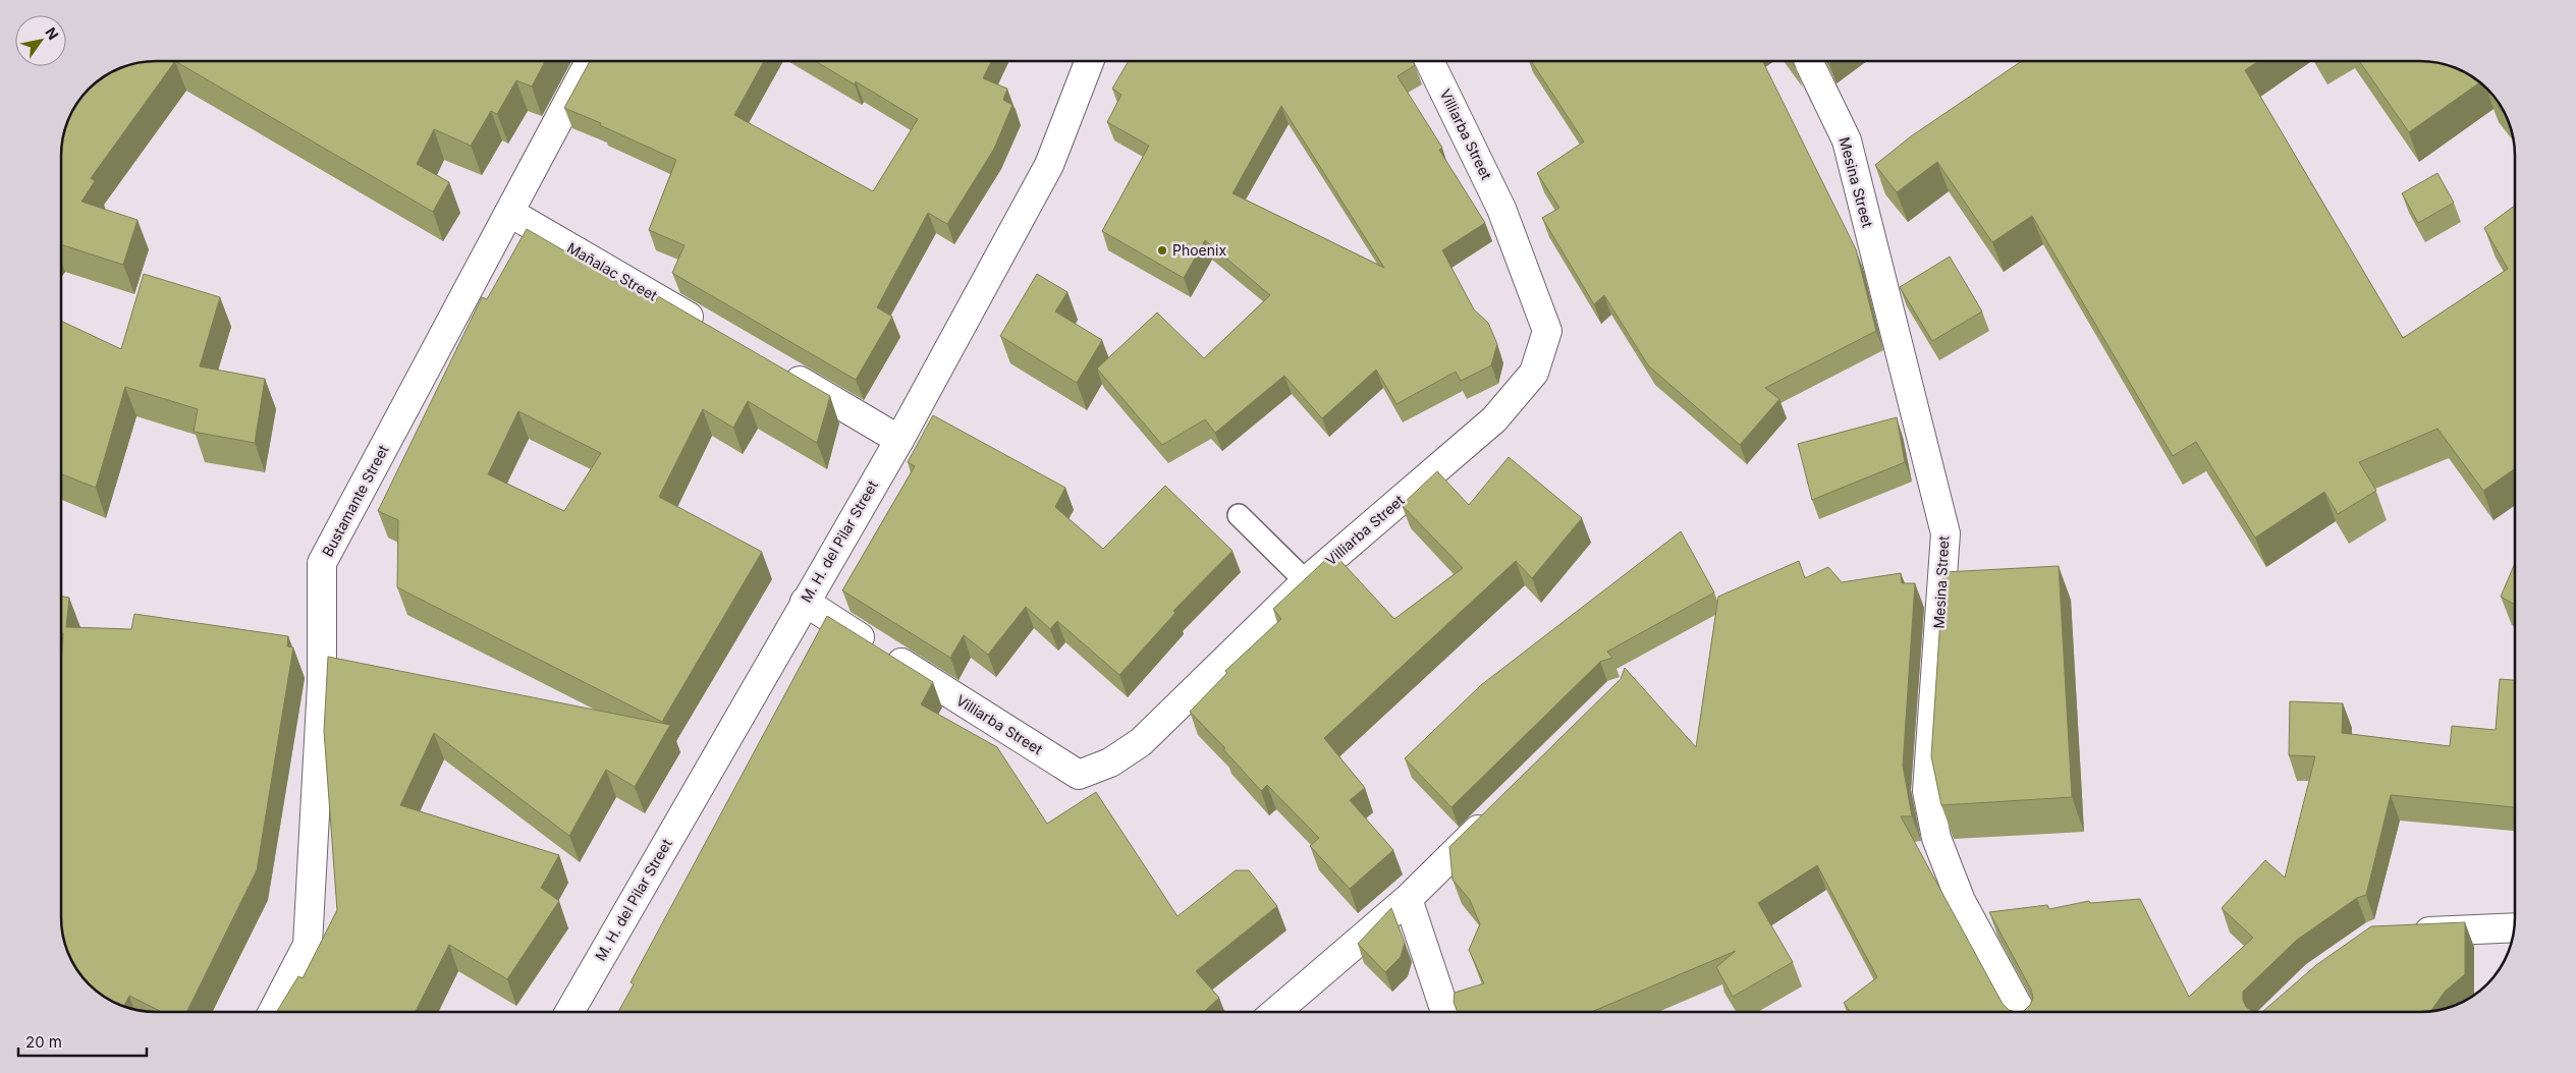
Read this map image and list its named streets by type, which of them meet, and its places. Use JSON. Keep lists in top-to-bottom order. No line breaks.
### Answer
{"streets":{"street":["Villiarba Street","Mesina Street","Mañalac Street","Bustamante Street","M. H. del Pilar Street"]},"crossings":[["Villiarba Street","M. H. del Pilar Street"],["Mañalac Street","Bustamante Street"]],"places":["Phoenix"],"scale_bar":"20 m","north":"top right"}
